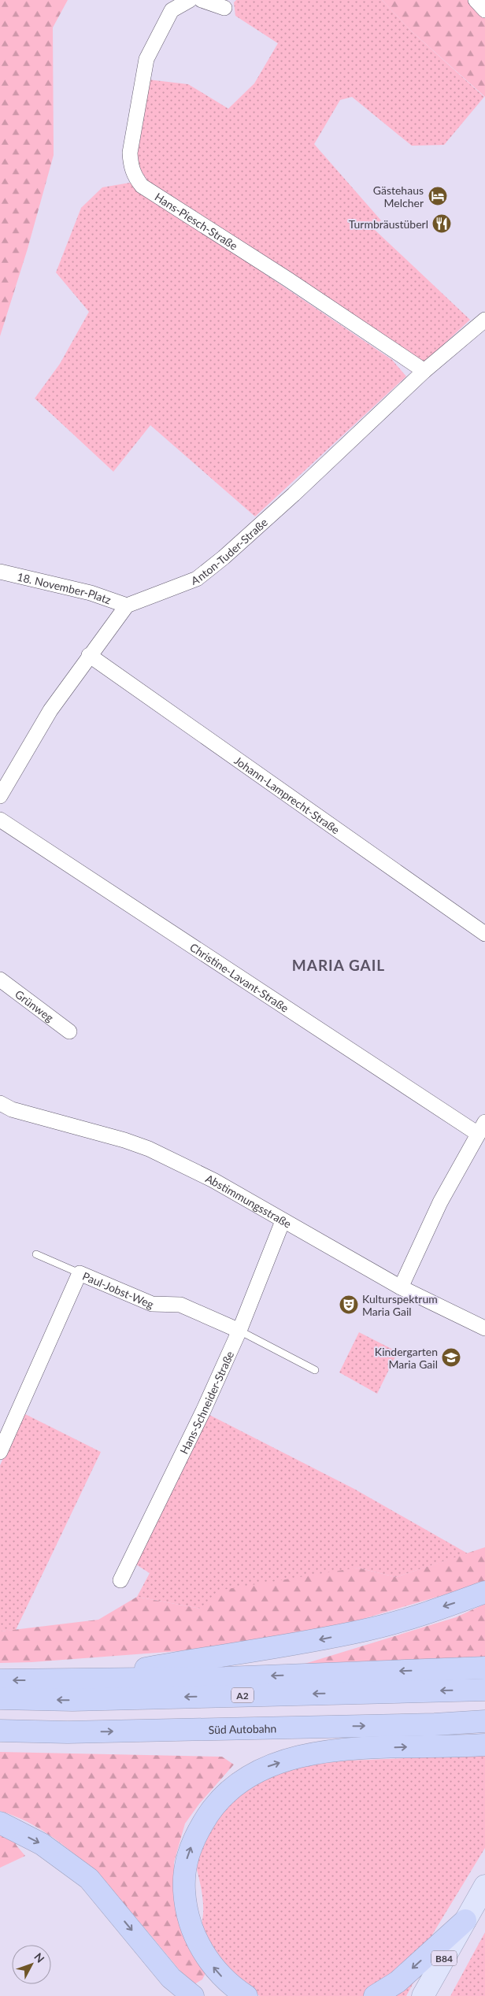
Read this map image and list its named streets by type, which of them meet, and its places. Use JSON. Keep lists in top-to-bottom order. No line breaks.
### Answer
{"streets":{"highway":["A2","Süd Autobahn"],"main road":["B84"],"street":["Hans-Piesch-Straße","Anton-Tuder-Straße","18. November-Platz","Johann-Lamprecht-Straße","Christine-Lavant-Straße","Grünweg","Abstimmungsstraße","Paul-Jobst-Weg","Hans-Schneider-Straße"]},"crossings":[["Hans-Piesch-Straße","Anton-Tuder-Straße"],["Anton-Tuder-Straße","18. November-Platz"],["Abstimmungsstraße","Hans-Schneider-Straße"],["Paul-Jobst-Weg","Hans-Schneider-Straße"]],"districts":["MARIA GAIL"],"places":{"hotel":["Gästehaus Melcher"],"restaurant":["Turmbräustüberl"],"theatre":["Kulturspektrum Maria Gail"],"school or university":["Kindergarten Maria Gail"]},"north":"top right"}
